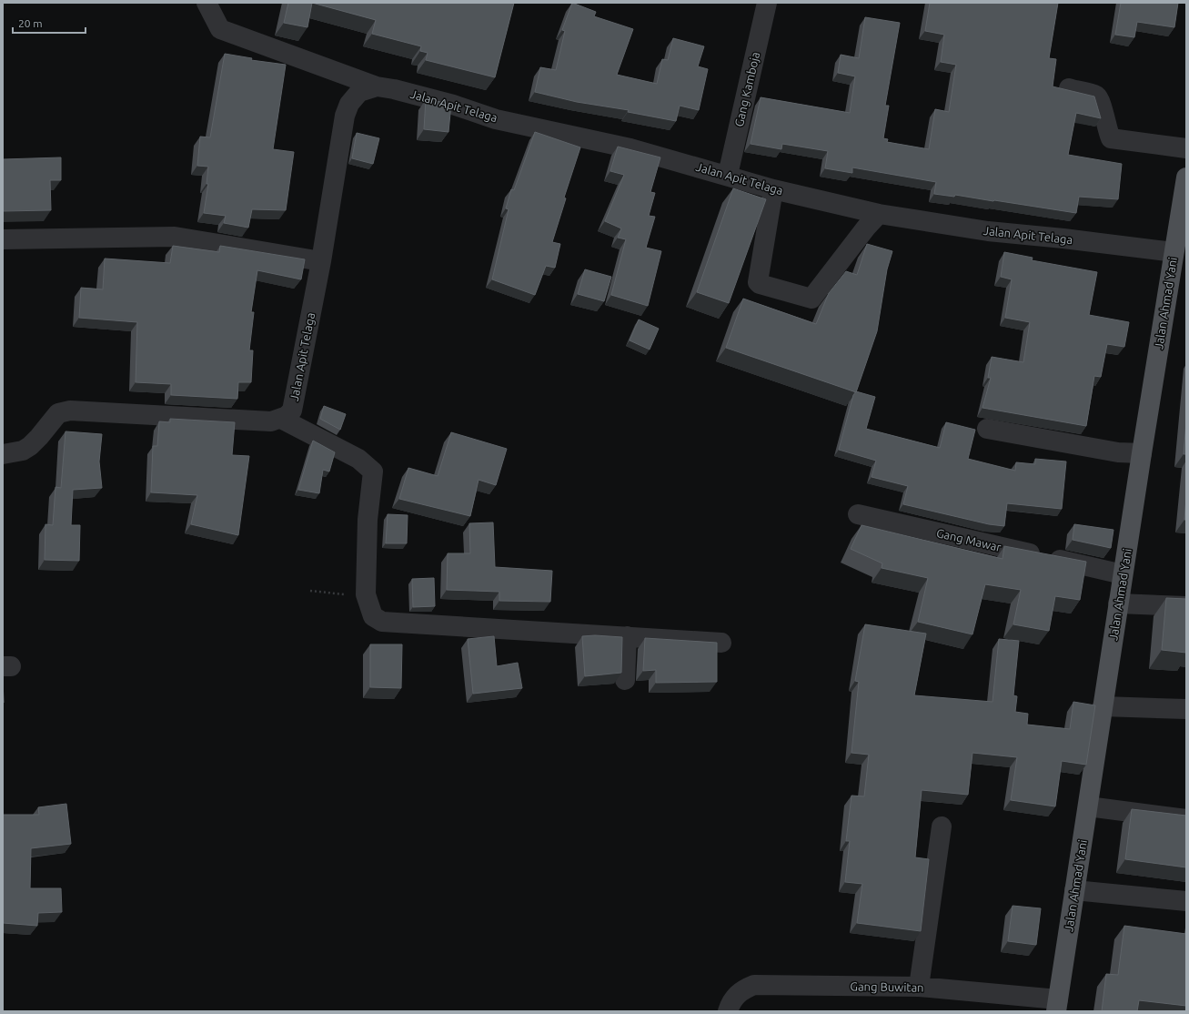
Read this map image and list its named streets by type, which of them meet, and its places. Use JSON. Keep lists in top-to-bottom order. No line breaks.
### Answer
{"streets":{"main road":["Jalan Ahmad Yani"],"street":["Gang Kamboja","Jalan Apit Telaga","Gang Mawar","Gang Buwitan"]},"crossings":[["Gang Kamboja","Jalan Apit Telaga"],["Jalan Apit Telaga","Jalan Ahmad Yani"],["Jalan Ahmad Yani","Gang Mawar"],["Jalan Ahmad Yani","Gang Buwitan"]],"scale_bar":"20 m"}
